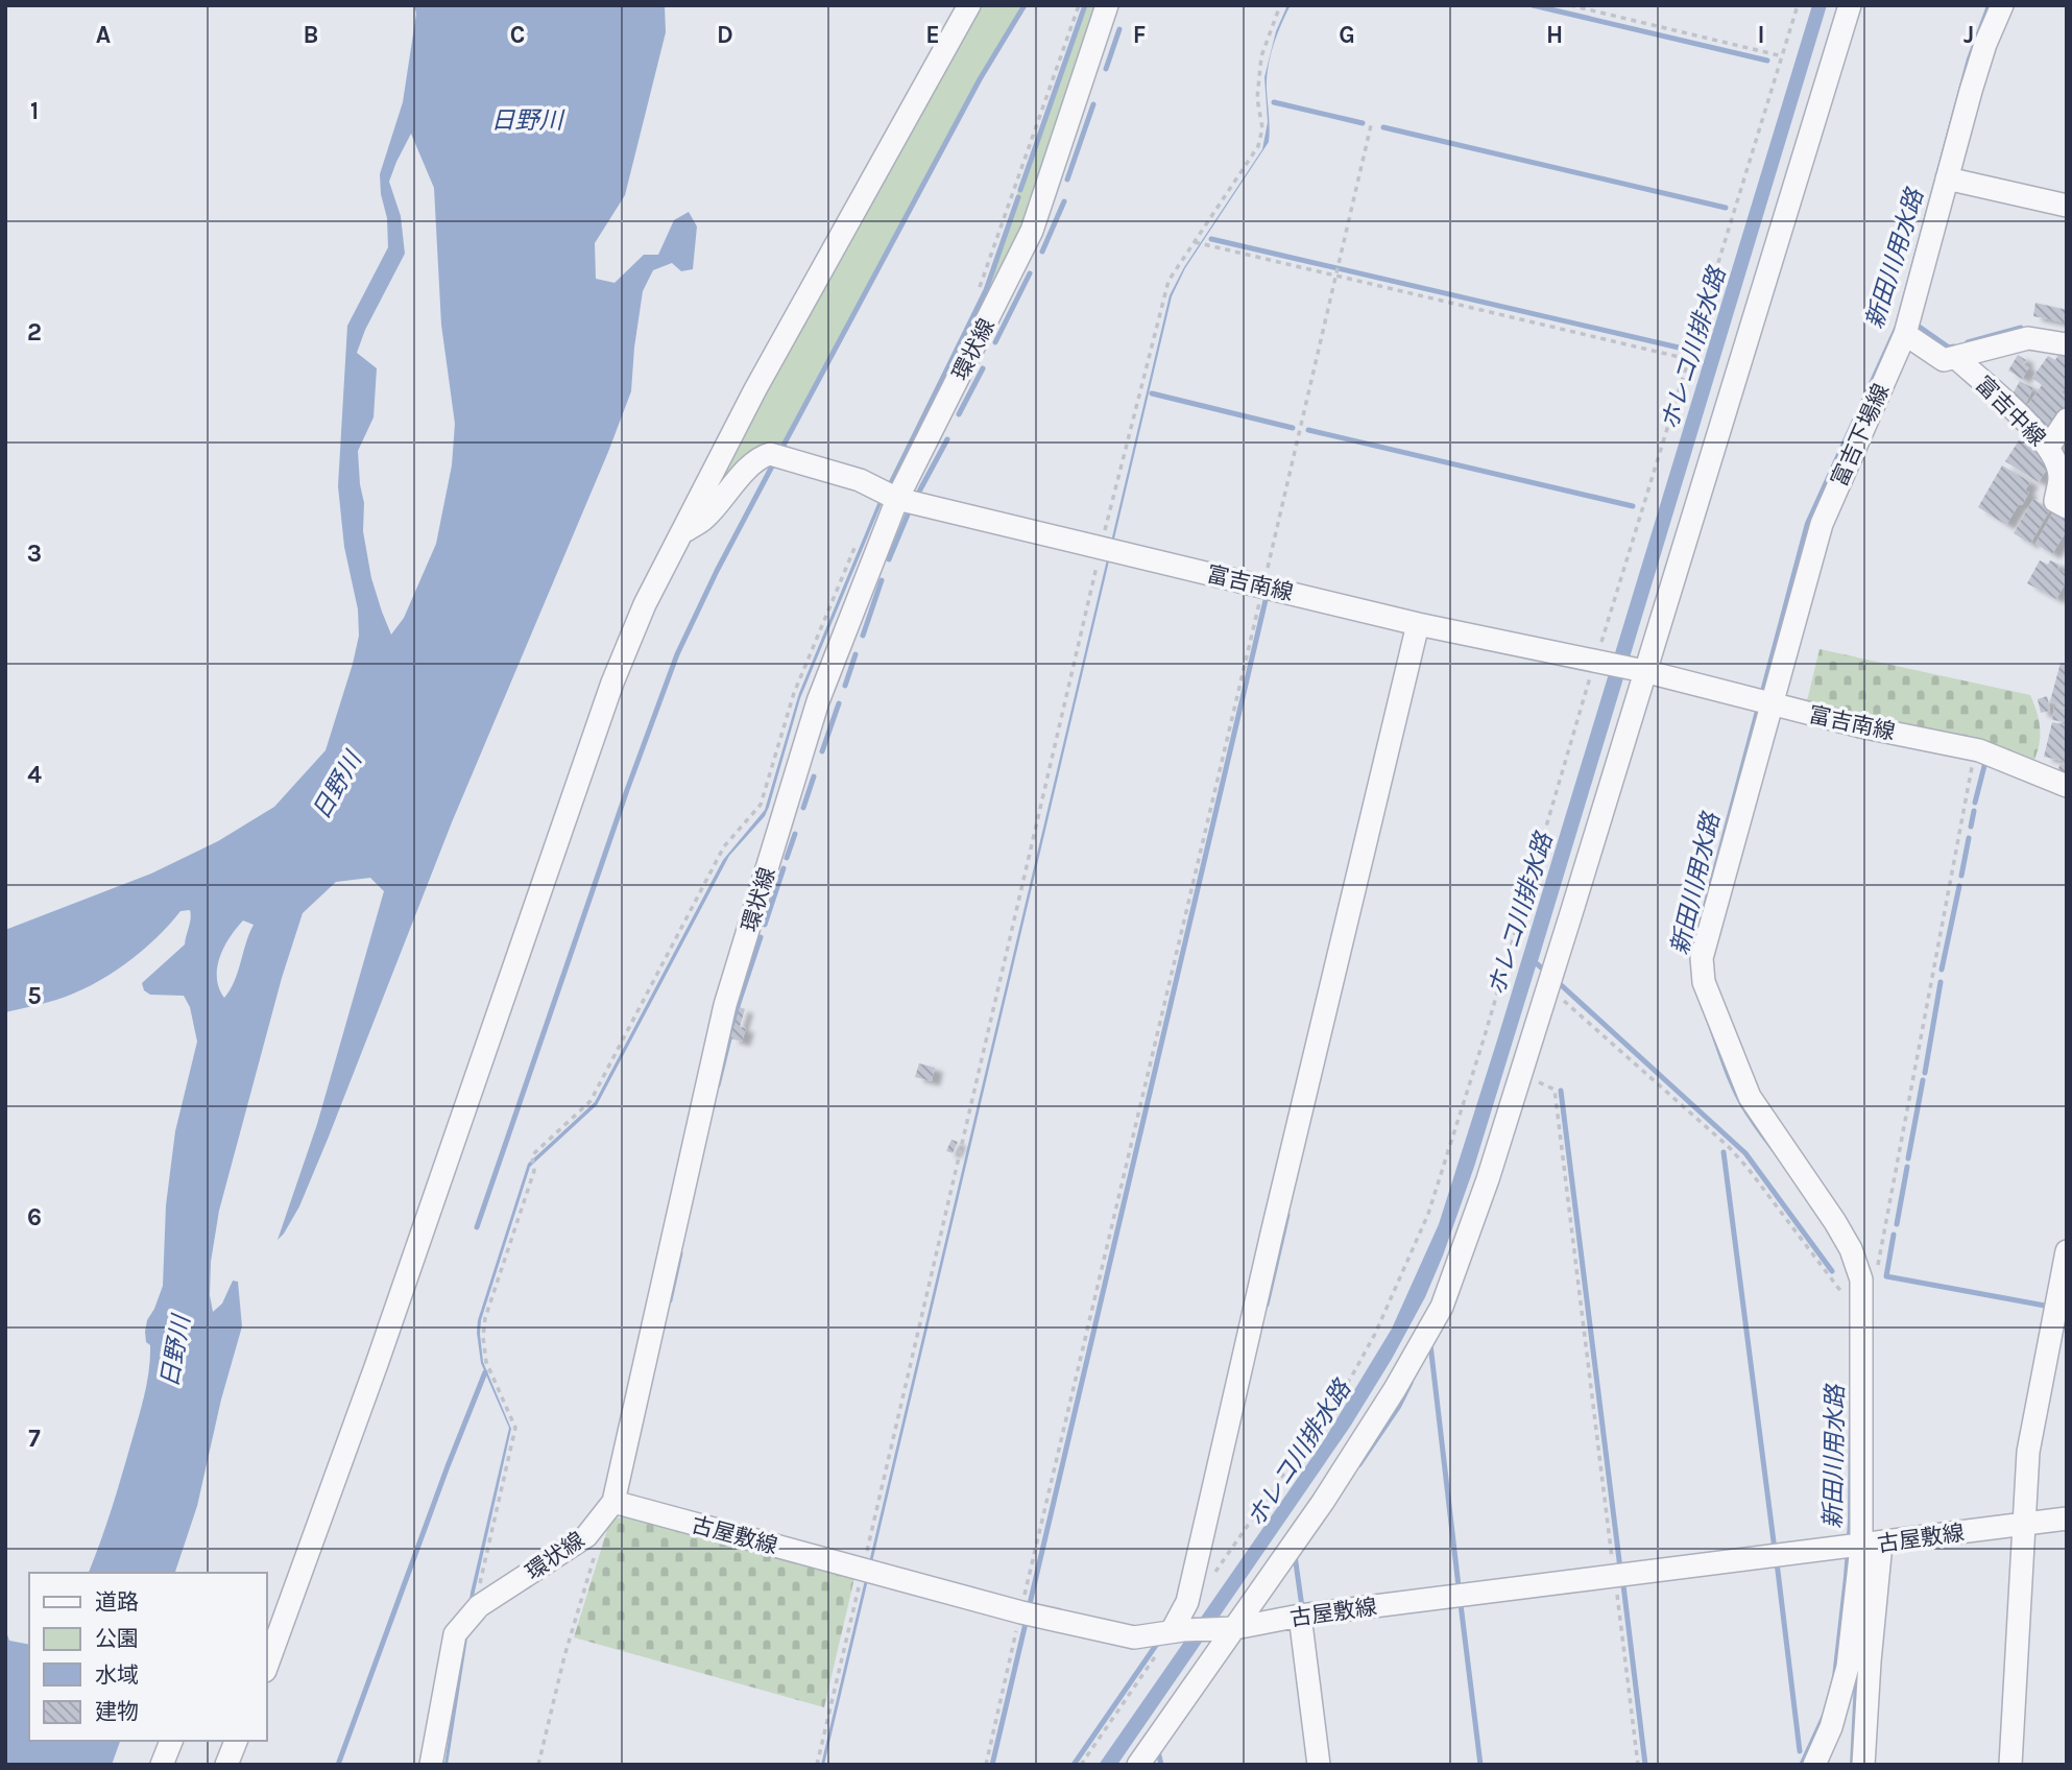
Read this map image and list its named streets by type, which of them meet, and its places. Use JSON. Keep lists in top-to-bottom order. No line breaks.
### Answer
{"streets":{"street":["環状線","富吉中線","富吉下場線","富吉南線","古屋敷線"]},"crossings":[["環状線","富吉南線"],["環状線","古屋敷線"],["富吉下場線","富吉南線"]],"water":["日野川","新田川用水路","ホレコ川排水路"],"legend":["道路","公園","水域","建物"],"grid":{"columns":["A","B","C","D","E","F","G","H","I","J"],"rows":["1","2","3","4","5","6","7"]}}
